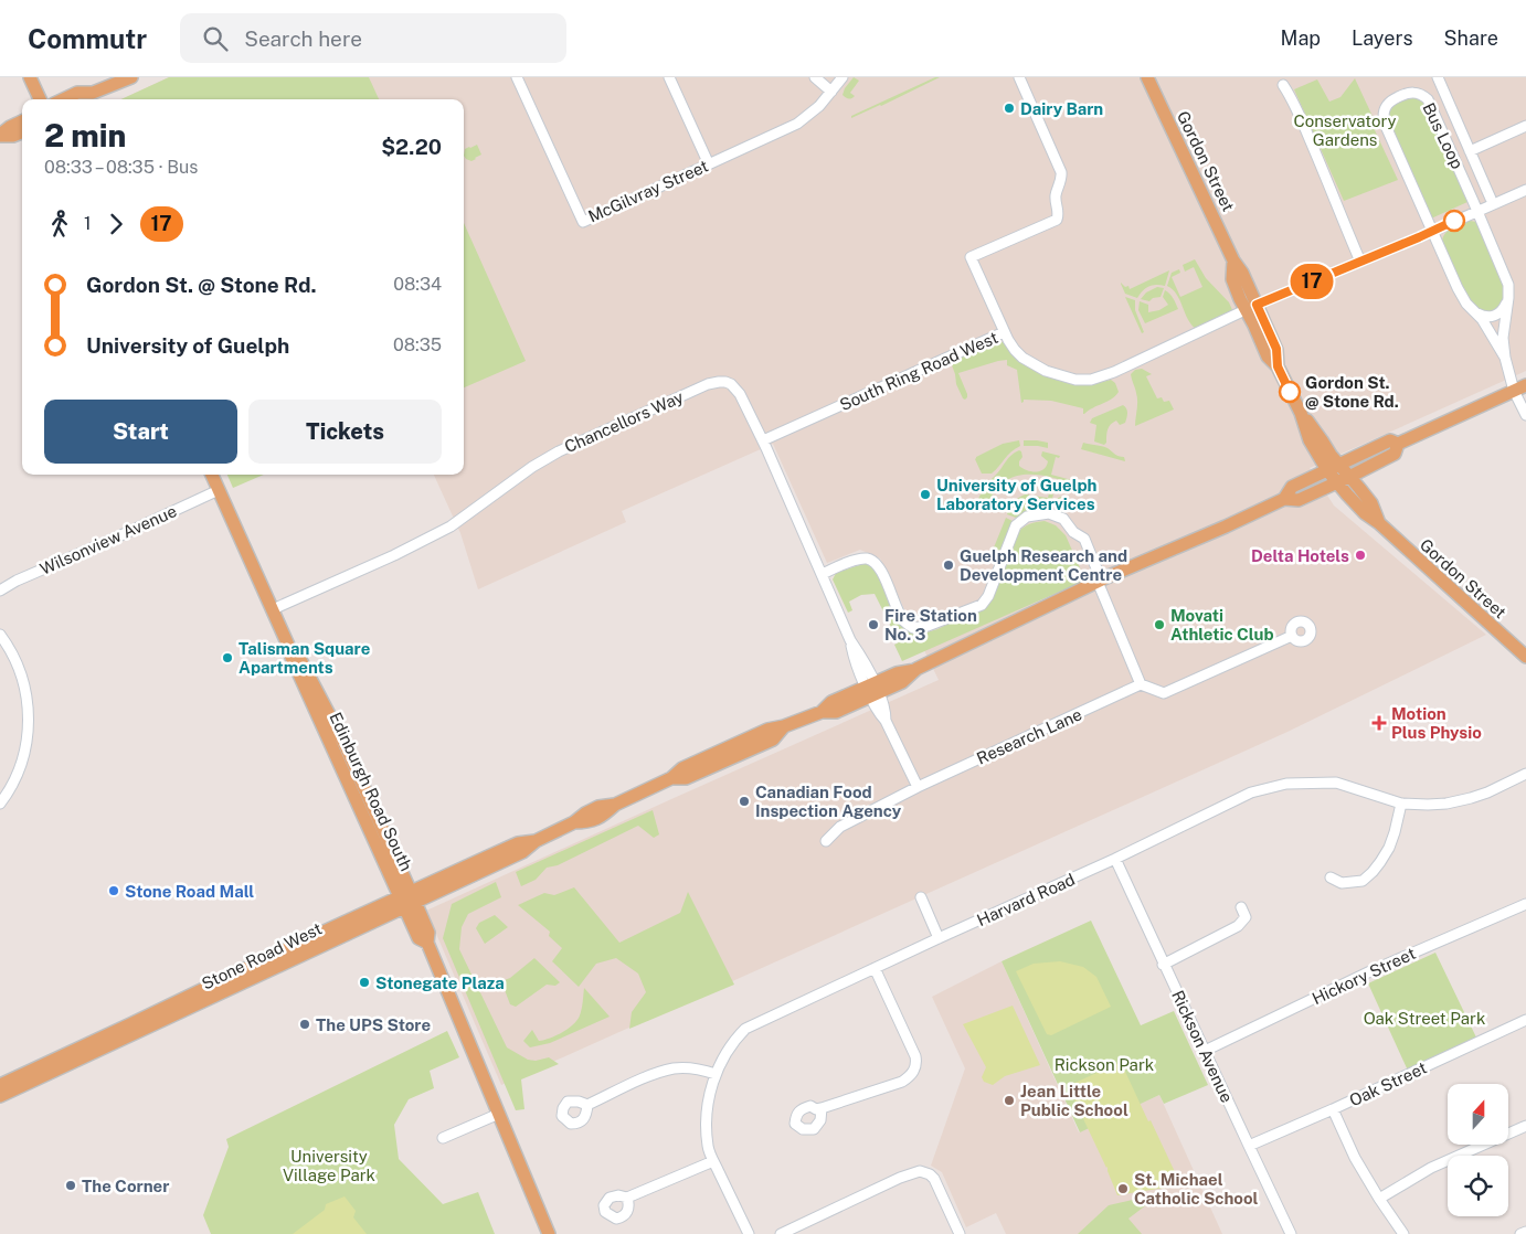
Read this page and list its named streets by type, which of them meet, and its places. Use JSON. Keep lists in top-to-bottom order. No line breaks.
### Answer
{"streets":{"main road":["Gordon Street","Edinburgh Road South","Stone Road West"],"street":["Bus Loop","McGilvray Street","South Ring Road West","Chancellors Way","Wilsonview Avenue","Research Lane","Harvard Road","Hickory Street","Rickson Avenue","Oak Street"]},"crossings":[["Bus Loop","South Ring Road West"],["Gordon Street","South Ring Road West"],["Gordon Street","Stone Road West"],["South Ring Road West","Chancellors Way"],["Chancellors Way","Edinburgh Road South"],["Chancellors Way","Stone Road West"],["Wilsonview Avenue","Edinburgh Road South"],["Edinburgh Road South","Stone Road West"],["Harvard Road","Rickson Avenue"],["Hickory Street","Rickson Avenue"],["Rickson Avenue","Oak Street"]],"parks":["Conservatory Gardens","Oak Street Park","Rickson Park","University Village Park"],"places":{"other":["Dairy Barn","Gordon St. @ Stone Rd.","University of Guelph Laboratory Services","Delta Hotels","Guelph Research and Development Centre","Fire Station No. 3","Movati Athletic Club","Talisman Square Apartments","Canadian Food Inspection Agency","Stone Road Mall","Stonegate Plaza","The UPS Store","Jean Little Public School","The Corner","St. Michael Catholic School"],"health":["Motion Plus Physio"]},"lines":["bus line 17"],"north":"top","page":{"header":"Commutr","search":"Search here","nav":["Map","Layers","Share"],"on_map":"17","heading":["2 min","08:33 – 08:35 · Bus","$2.20"],"legs":["1","17"],"list":[{"name":"Gordon St. @ Stone Rd.","value":"08:34"},{"name":"University of Guelph","value":"08:35"}],"buttons":["Start","Tickets"]}}
